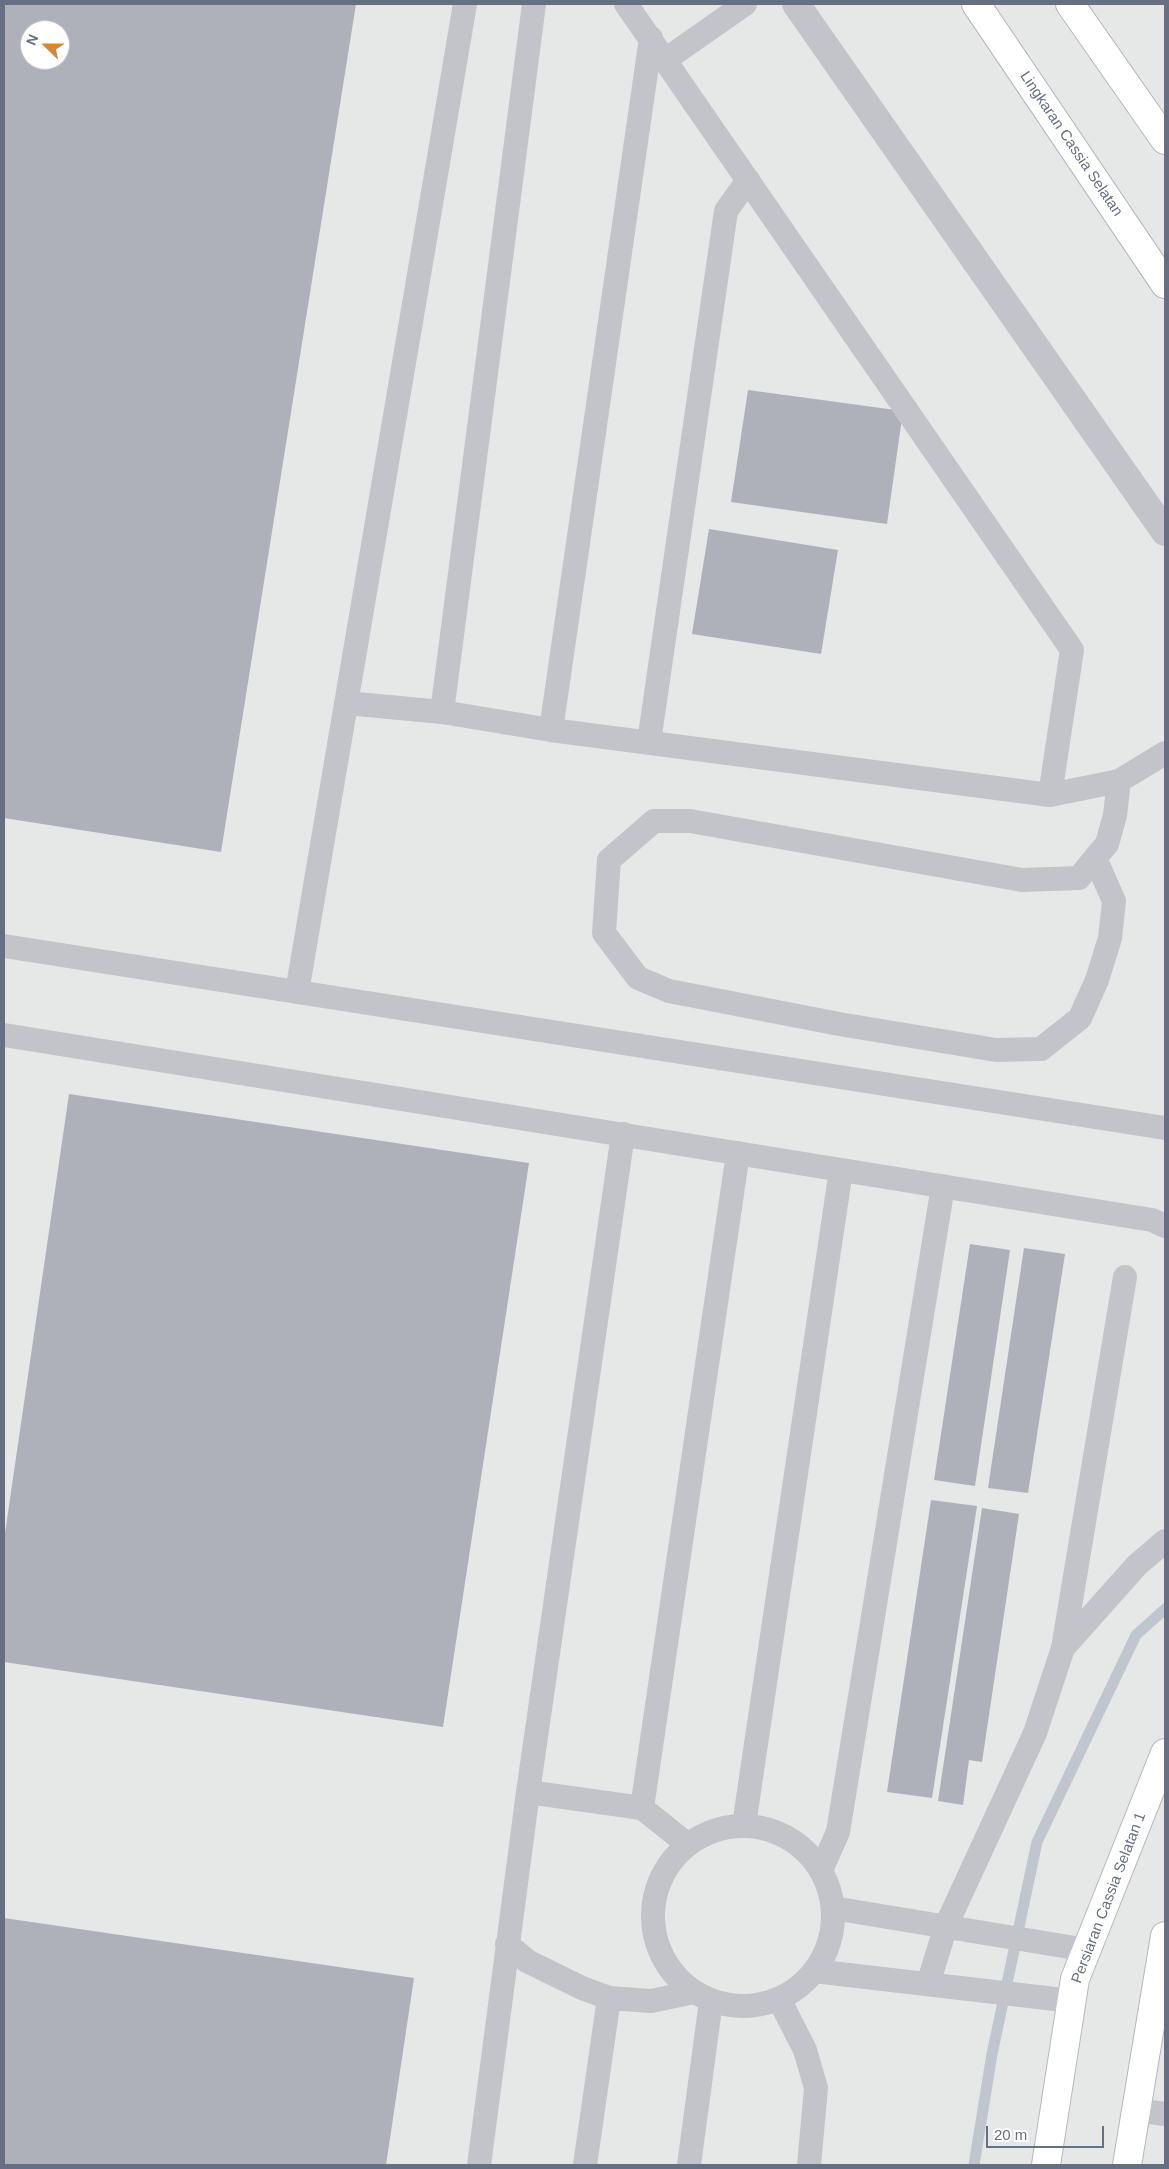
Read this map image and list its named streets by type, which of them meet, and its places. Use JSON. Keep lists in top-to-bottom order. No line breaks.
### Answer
{"streets":{"street":["Lingkaran Cassia Selatan","Persiaran Cassia Selatan 1"]},"scale_bar":"20 m","north":"left"}
